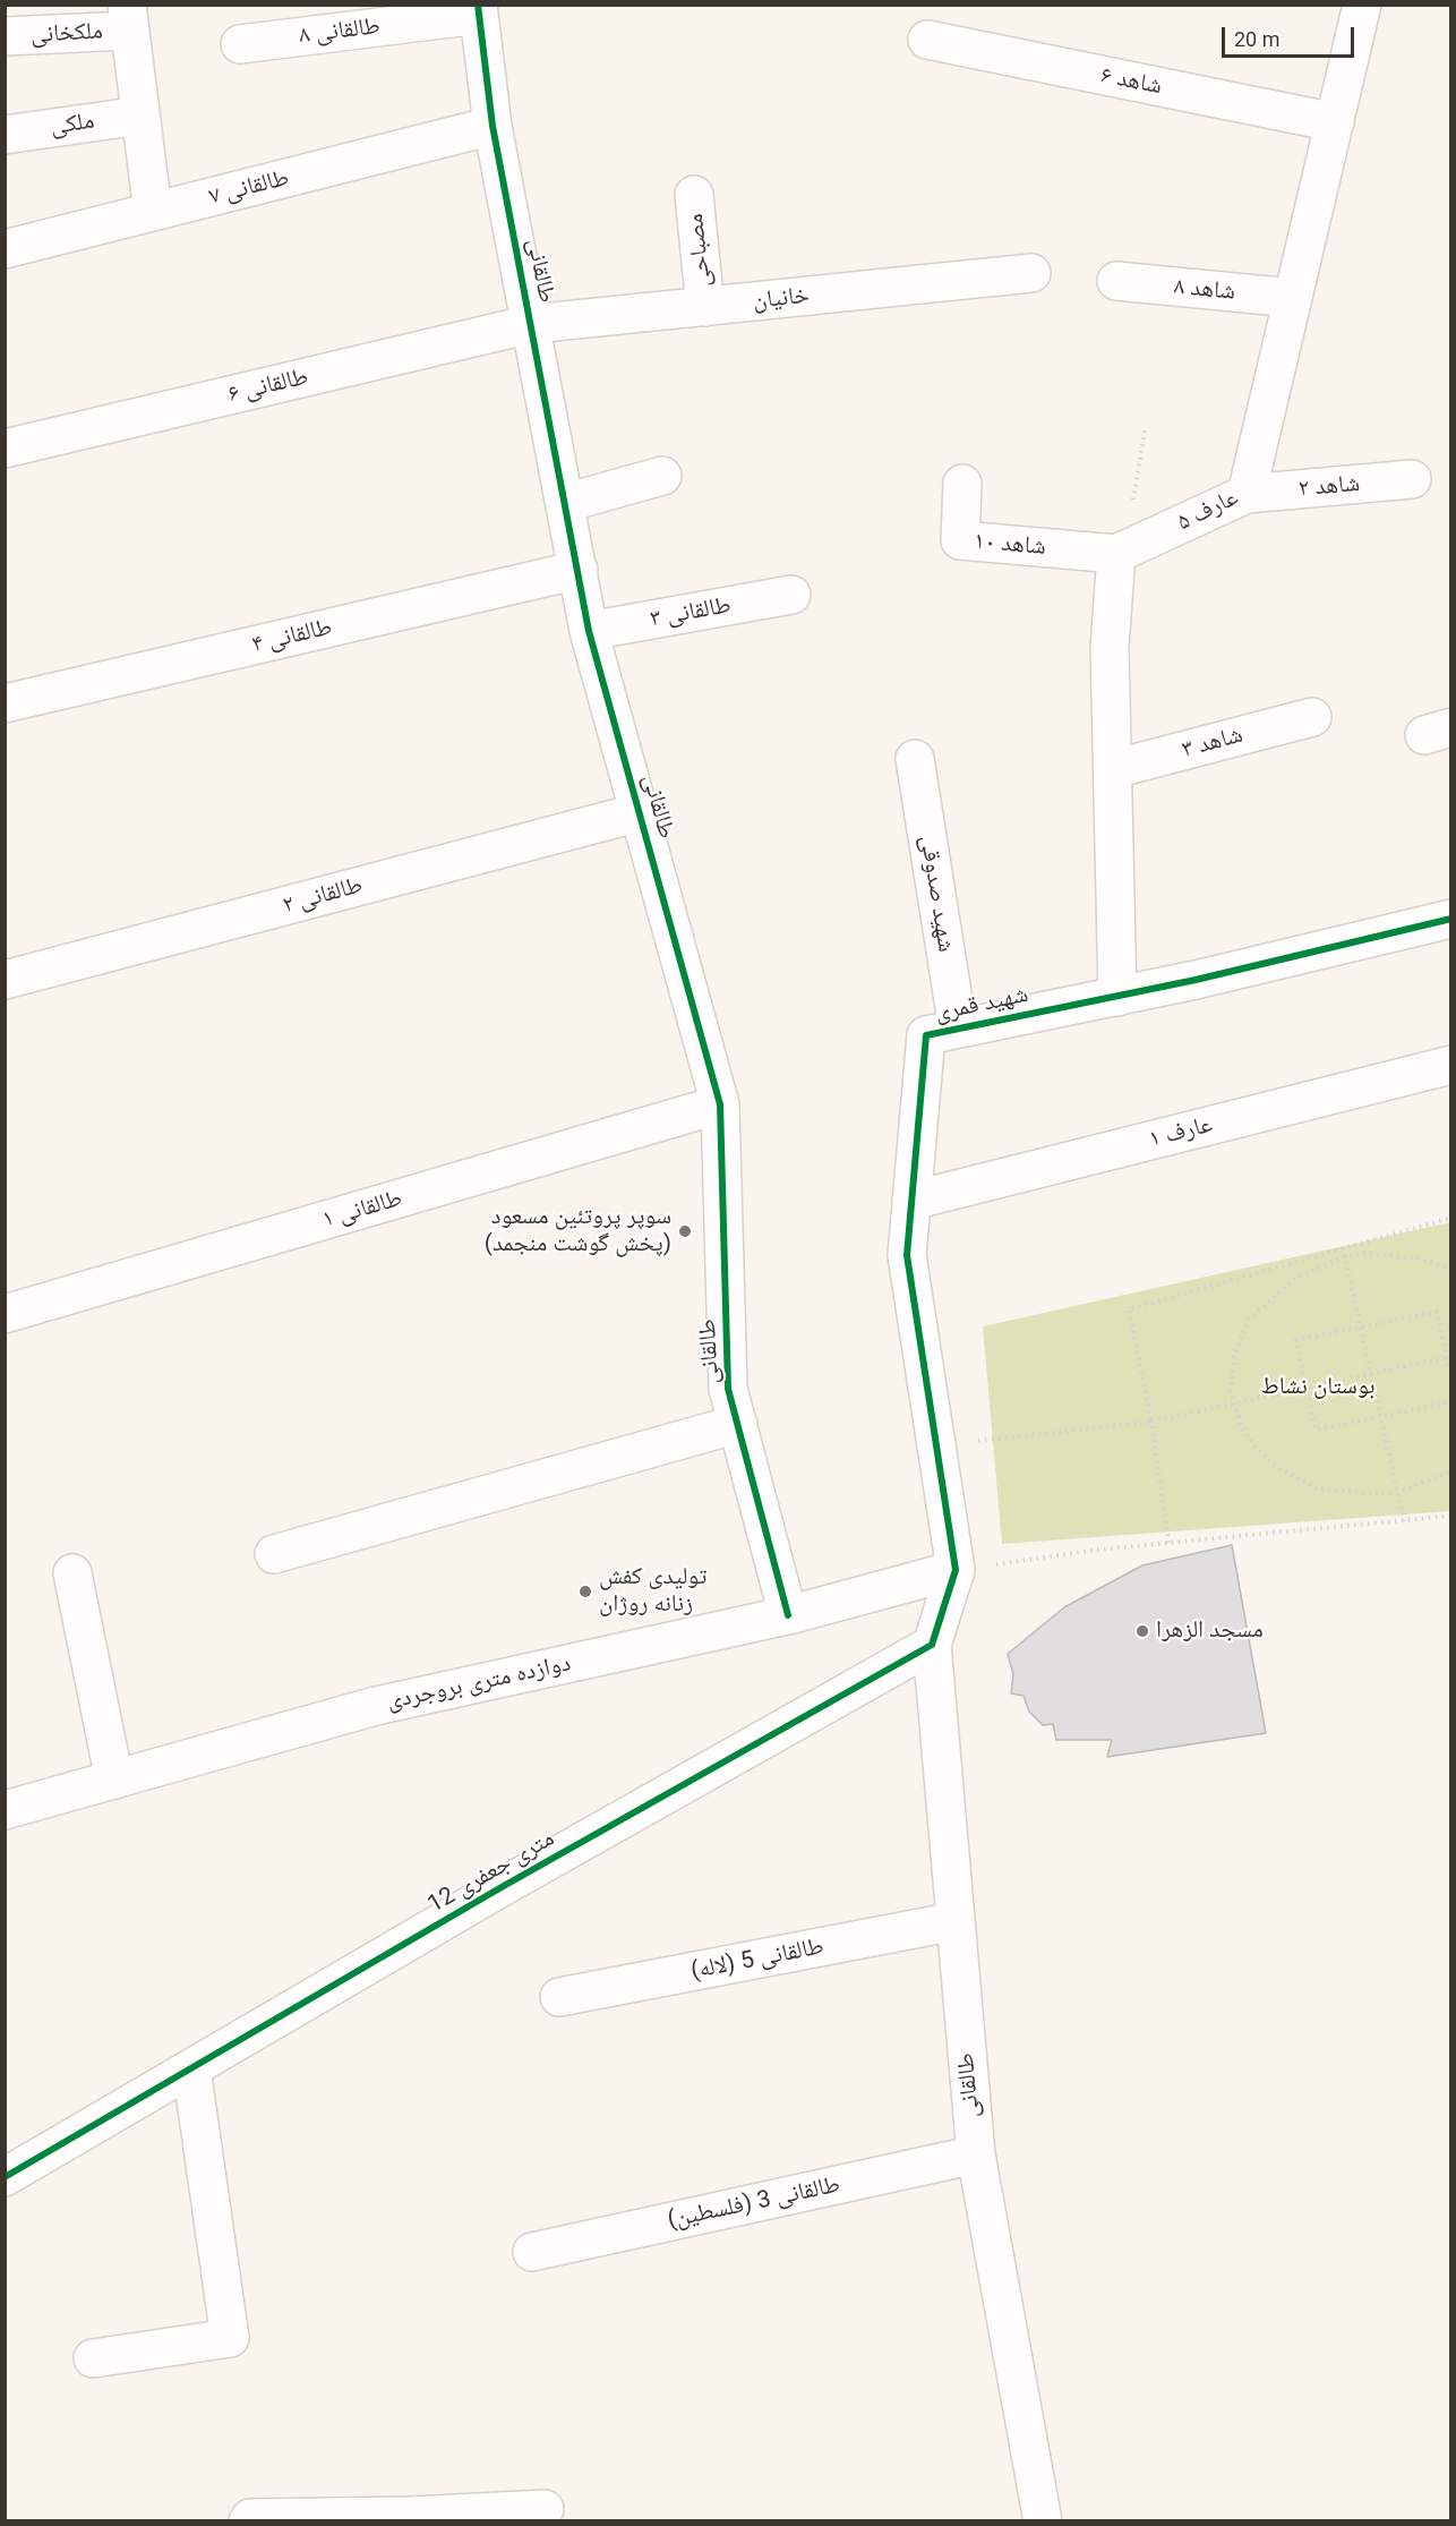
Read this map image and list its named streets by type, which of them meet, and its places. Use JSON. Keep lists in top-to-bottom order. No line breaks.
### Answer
{"streets":{"street":["طالقانی ۸","ملکخانی","شاهد ۶","ملکی","طالقانی ۷","مصباحی","طالقانی","شاهد ۸","خانیان","طالقانی ۶","شاهد ۲","عارف ۵","شاهد ۱۰","طالقانی ۳","طالقانی ۴","شاهد ۳","شهید صدوقی","طالقانی ۲","شهید قمری","عارف ۱","طالقانی ۱","دوازده متری بروجردی","12 متری جعفری","طالقانی 5 (لاله)","طالقانی 3 (فلسطین)"]},"crossings":[["طالقانی ۸","طالقانی"],["شاهد ۶","عارف ۵"],["طالقانی ۷","طالقانی"],["مصباحی","خانیان"],["طالقانی","خانیان"],["طالقانی","طالقانی ۶"],["طالقانی","طالقانی ۳"],["طالقانی","طالقانی ۴"],["طالقانی","طالقانی ۲"],["طالقانی","طالقانی ۱"],["طالقانی","دوازده متری بروجردی"],["طالقانی","12 متری جعفری"],["طالقانی","طالقانی 5 (لاله)"],["طالقانی","طالقانی 3 (فلسطین)"],["شاهد ۸","عارف ۵"],["خانیان","طالقانی ۶"],["شاهد ۲","عارف ۵"],["عارف ۵","شاهد ۱۰"],["شهید صدوقی","شهید قمری"],["شهید قمری","عارف ۱"],["شهید قمری","دوازده متری بروجردی"]],"parks":["بوستان نشاط"],"places":["سوپر پروتئین مسعود (پخش گوشت منجمد)","تولیدی کفش زنانه روژان","مسجد الزهرا"],"scale_bar":"20 m"}
